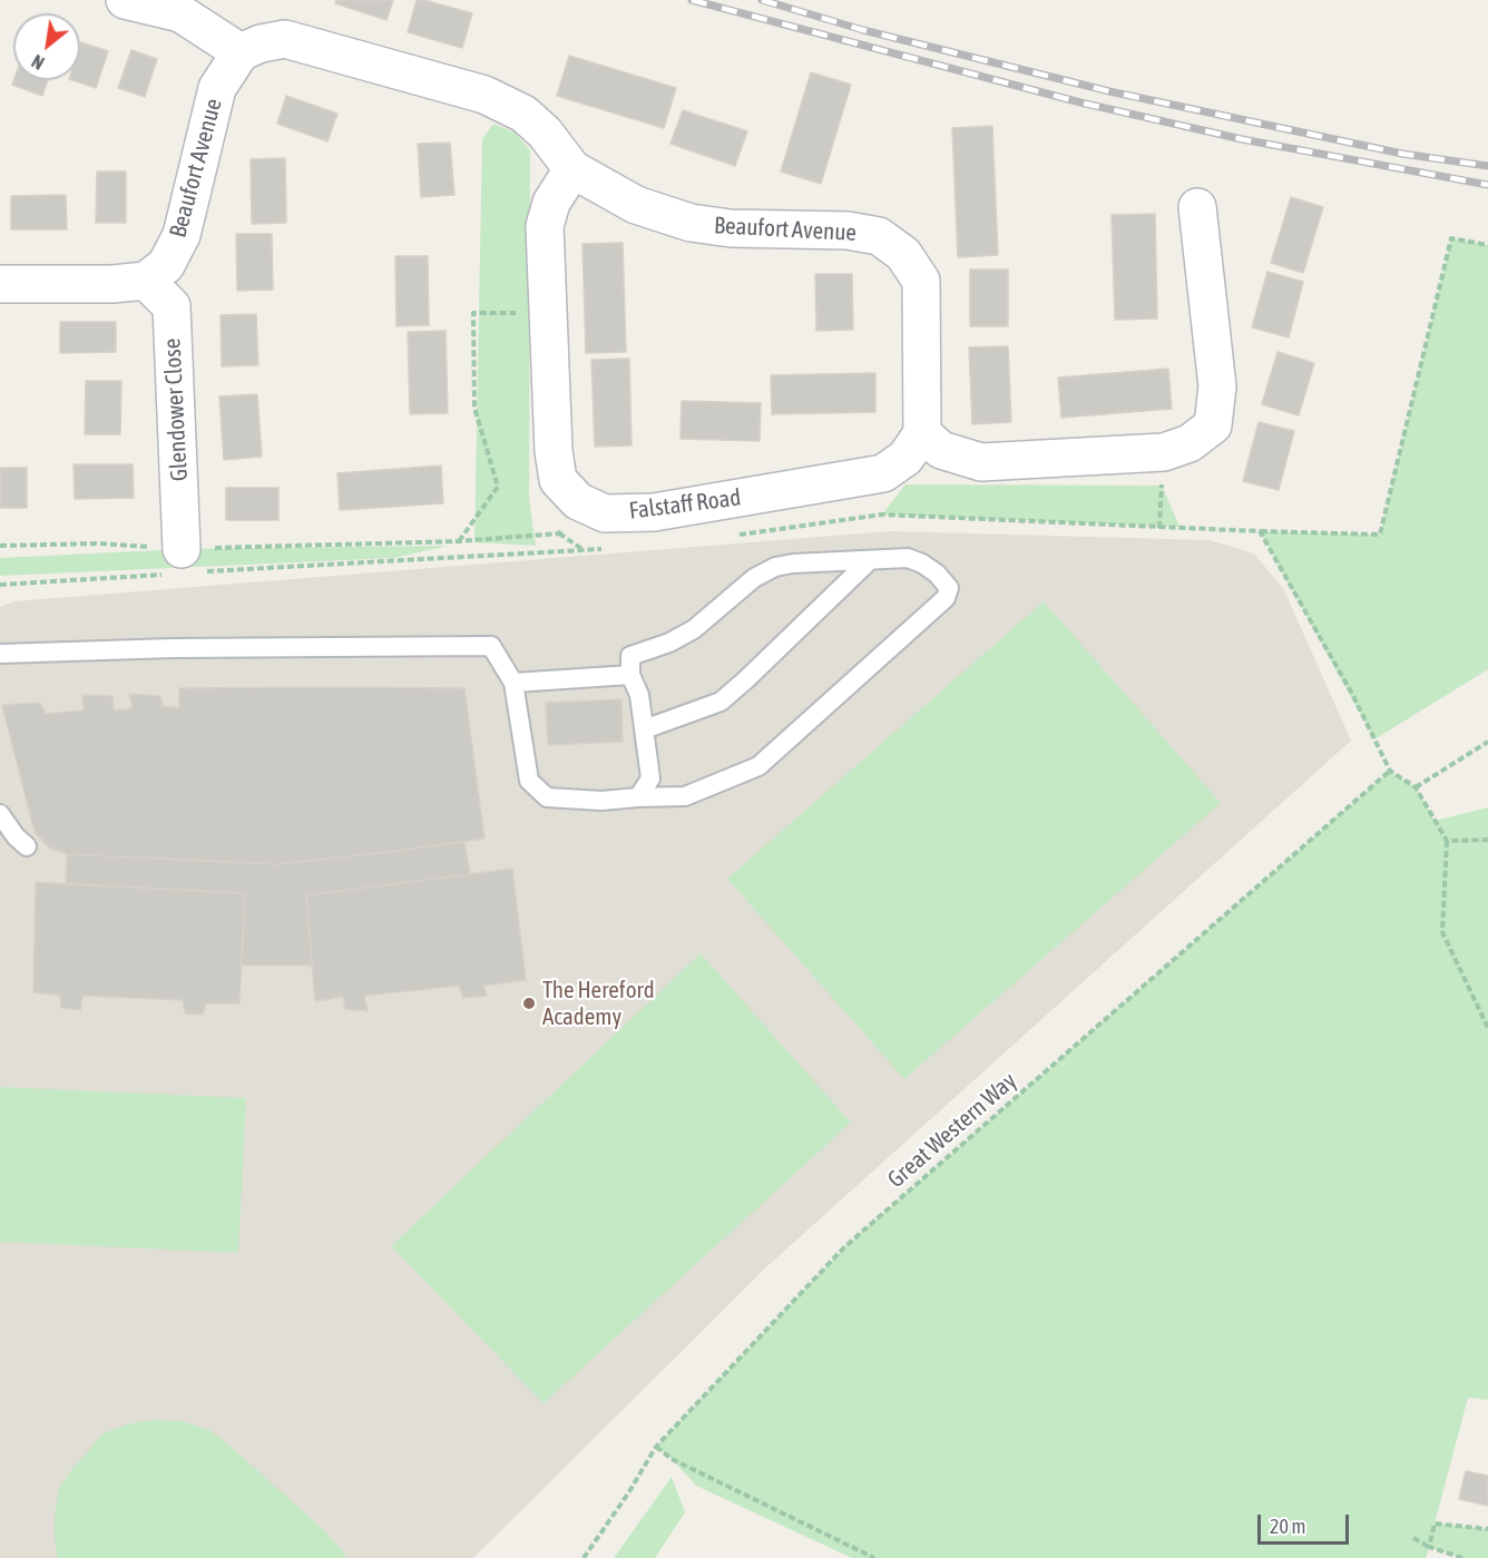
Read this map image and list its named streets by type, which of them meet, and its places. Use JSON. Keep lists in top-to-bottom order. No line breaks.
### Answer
{"streets":{"street":["Beaufort Avenue","Glendower Close","Falstaff Road"],"path":["Great Western Way"]},"crossings":[["Beaufort Avenue","Glendower Close"],["Beaufort Avenue","Falstaff Road"]],"places":["The Hereford Academy"],"scale_bar":"20 m","north":"bottom left"}
